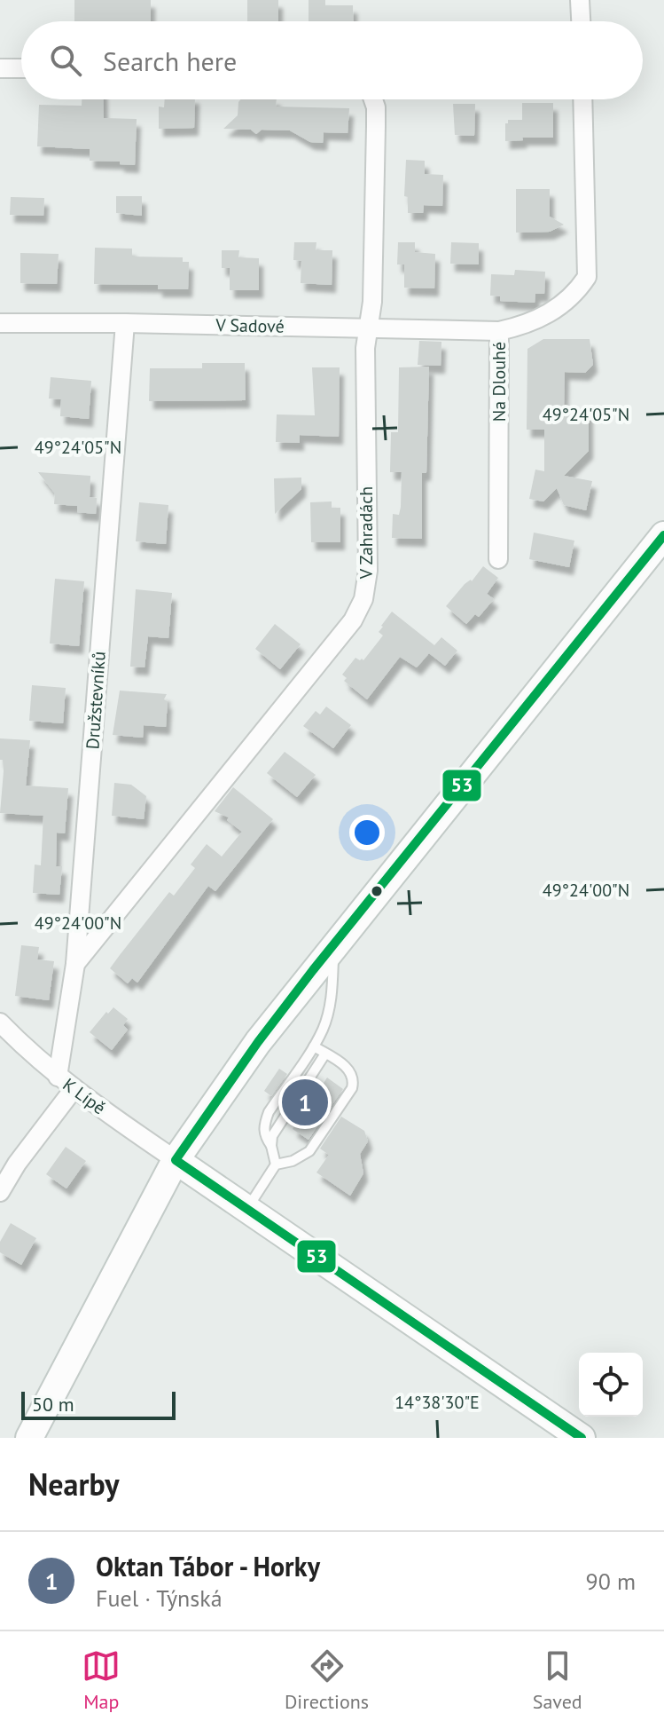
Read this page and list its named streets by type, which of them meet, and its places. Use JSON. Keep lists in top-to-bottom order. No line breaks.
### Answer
{"streets":{"street":["V Sadové","Na Dlouhé","V Zahradách","Družstevníků","K Lípě"]},"crossings":[["V Sadové","Na Dlouhé"],["V Sadové","V Zahradách"],["V Sadové","Družstevníků"],["V Zahradách","Družstevníků"],["Družstevníků","K Lípě"]],"lines":["transit line 53"],"scale_bar":"50 m","page":{"search":"Search here","pins":"1","scale":"50 m","heading":"Nearby","list":[{"mark":"1","name":"Oktan Tábor - Horky","note":"Fuel · Týnská","value":"90 m"}],"nav":["Map","Directions","Saved"]},"coordinates":["49°24'05\"N","49°24'00\"N","14°38'30\"E"]}
